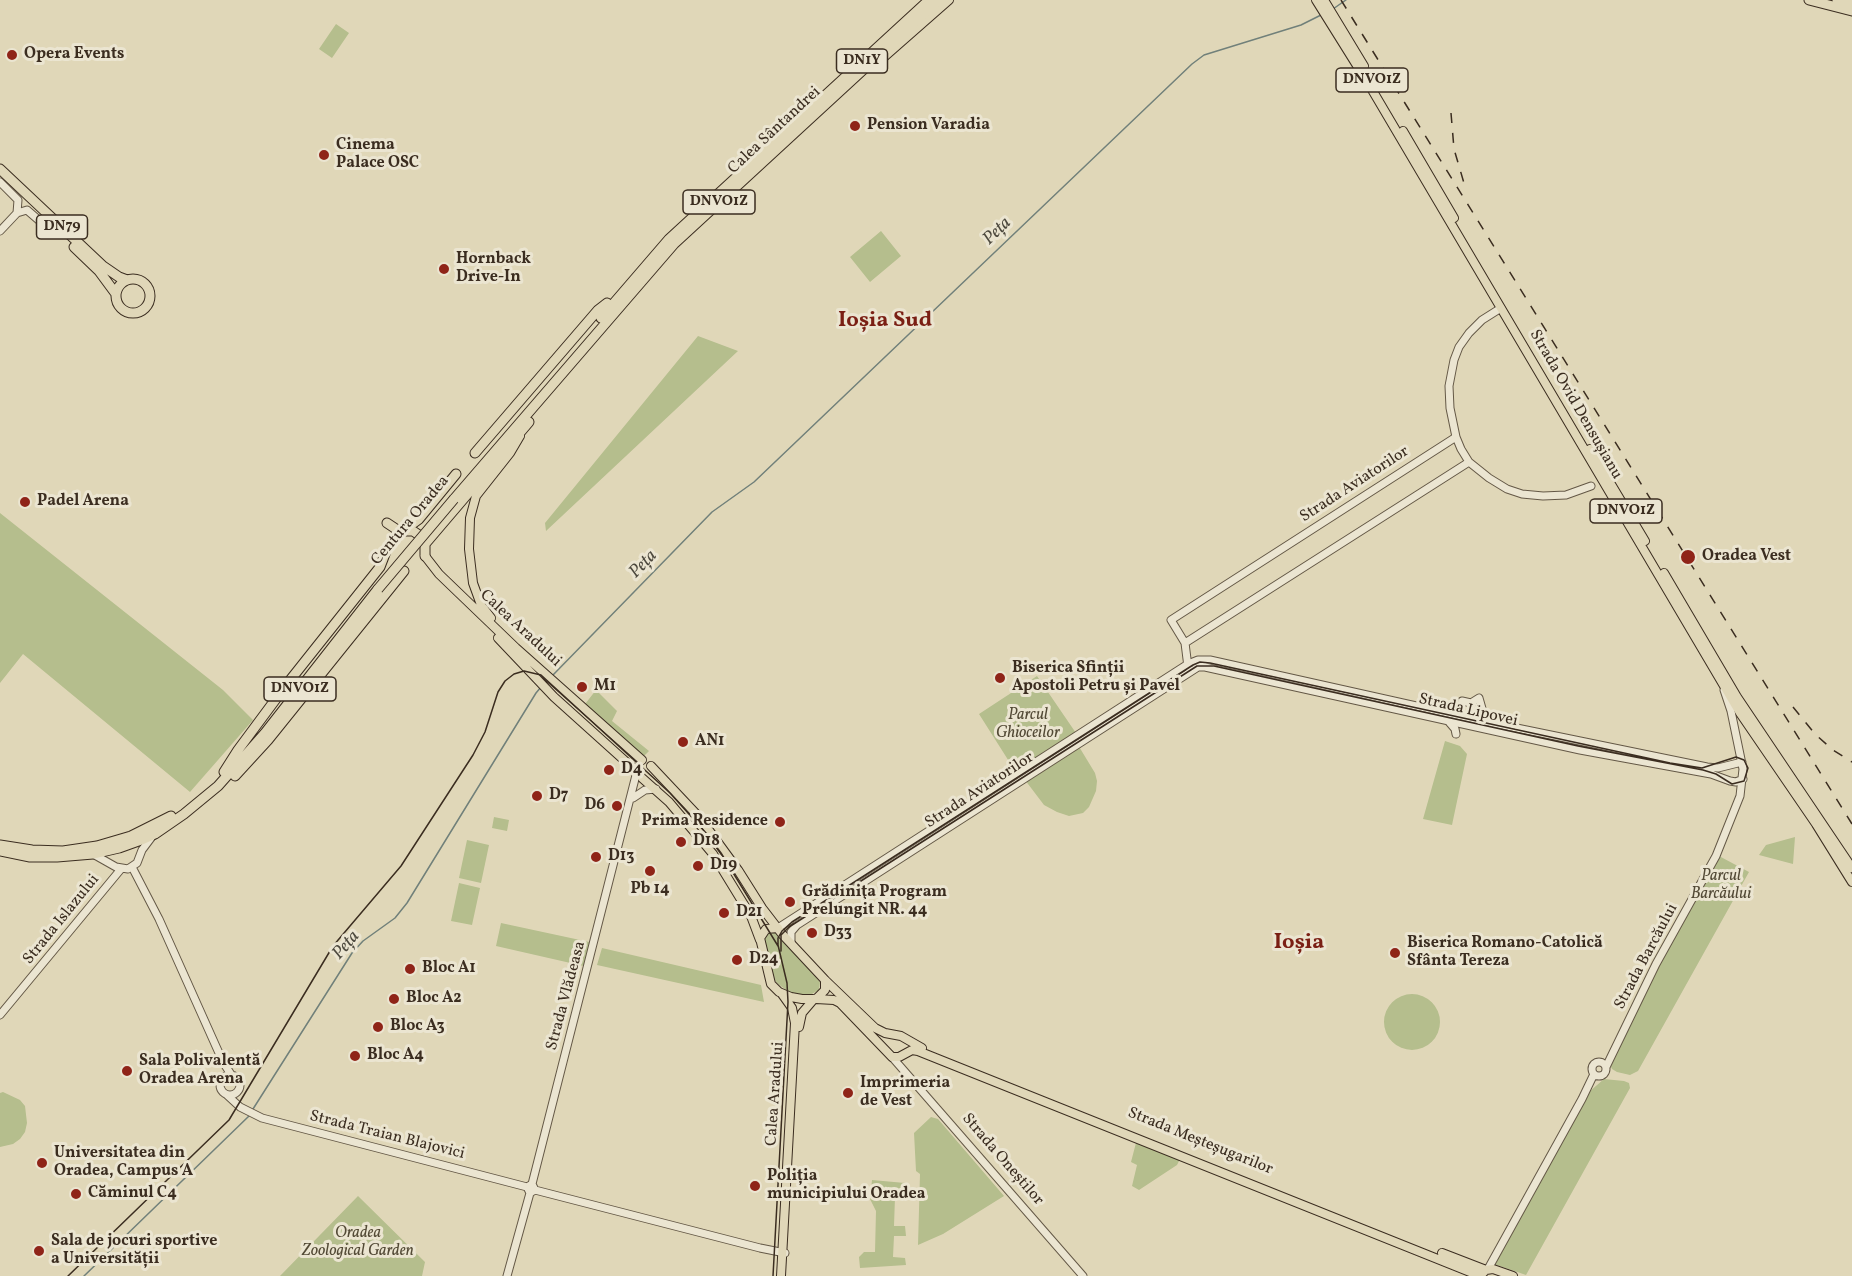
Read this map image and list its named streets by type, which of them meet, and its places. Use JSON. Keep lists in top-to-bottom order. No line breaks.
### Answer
{"streets":{"highway":["DN1Y","DNVO1Z","Calea Sântandrei","DN79","Centura Oradea","Calea Aradului"],"main road":["Strada Ovid Densușianu","Strada Meșteșugarilor"],"street":["Strada Aviatorilor","Strada Lipovei","Strada Islazului","Strada Barcăului","Strada Vlădeasa","Strada Traian Blajovici","Strada Oneștilor"]},"crossings":[["DN1Y","DNVO1Z"],["DN1Y","Calea Sântandrei"],["DNVO1Z","Calea Sântandrei"],["DNVO1Z","Centura Oradea"],["Calea Sântandrei","Centura Oradea"],["Strada Ovid Densușianu","Strada Barcăului"],["Strada Aviatorilor","Calea Aradului"],["Strada Aviatorilor","Strada Lipovei"],["Calea Aradului","Strada Vlădeasa"],["Calea Aradului","Strada Traian Blajovici"],["Strada Lipovei","Strada Barcăului"],["Strada Vlădeasa","Strada Traian Blajovici"],["Strada Meșteșugarilor","Strada Oneștilor"]],"districts":["Ioșia Sud","Ioșia"],"water":["Peța"],"parks":["Parcul Ghioceilor","Parcul Barcăului","Oradea Zoological Garden"],"places":["Opera Events","Pension Varadia","Cinema Palace OSC","Hornback Drive-In","Padel Arena","Oradea Vest","Biserica Sfinții Apostoli Petru și Pavel","M1","AN1","D4","D7","D6","Prima Residence","D18","D13","D19","Pb 14","Grădiniţa Program Prelungit NR. 44","D21","D33","Biserica Romano-Catolică Sfânta Tereza","D24","Bloc A1","Bloc A2","Bloc A3","Bloc A4","Sala Polivalentă Oradea Arena","Imprimeria de Vest","Universitatea din Oradea, Campus A","Poliția municipiului Oradea","Căminul C4","Sala de jocuri sportive a Universității"]}
